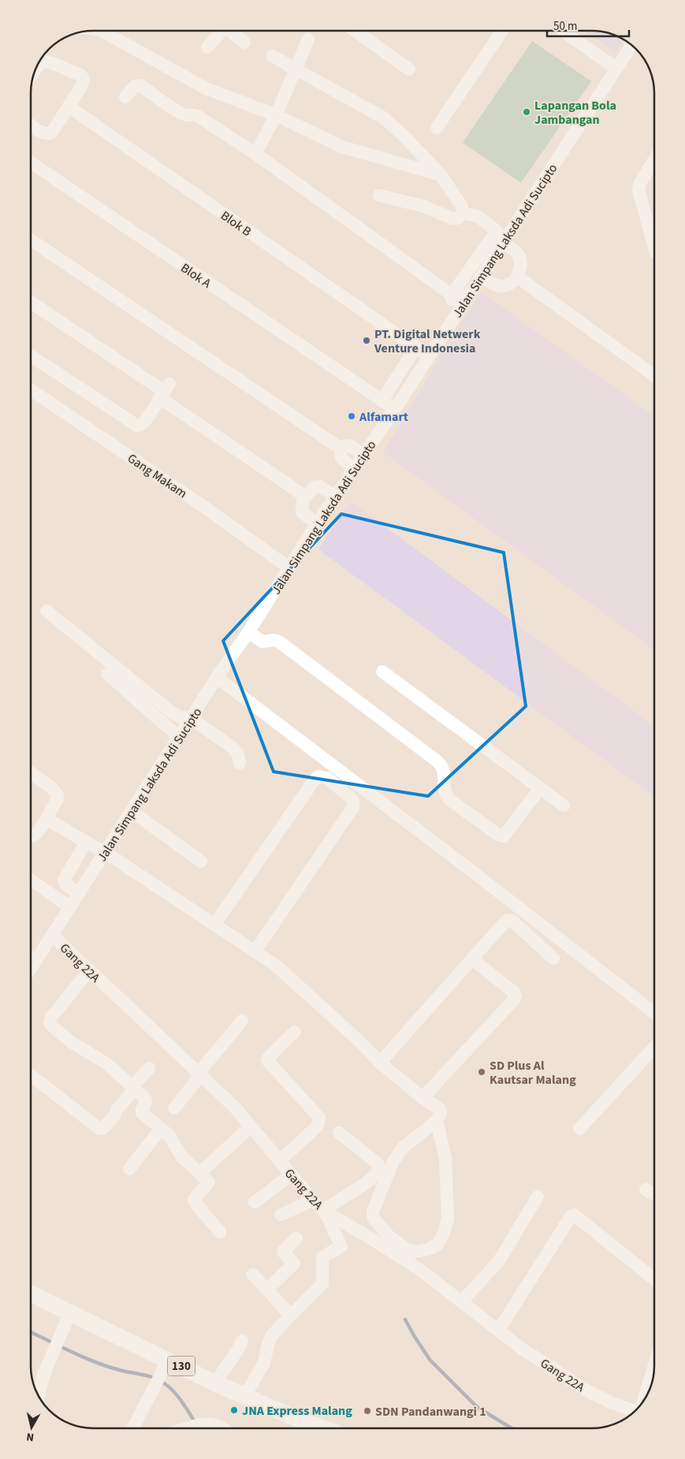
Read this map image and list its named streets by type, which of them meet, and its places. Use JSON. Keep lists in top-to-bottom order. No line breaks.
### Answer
{"streets":{"main road":["130"],"street":["Blok B","Jalan Simpang Laksda Adi Sucipto","Blok A","Gang Makam","Gang 22A"]},"crossings":[["Blok B","Jalan Simpang Laksda Adi Sucipto"],["Jalan Simpang Laksda Adi Sucipto","Blok A"],["Jalan Simpang Laksda Adi Sucipto","Gang Makam"],["Jalan Simpang Laksda Adi Sucipto","Gang 22A"]],"places":["Lapangan Bola Jambangan","PT. Digital Netwerk Venture Indonesia","Alfamart","SD Plus Al Kautsar Malang","JNA Express Malang","SDN Pandanwangi 1"],"scale_bar":"50 m","north":"bottom"}
